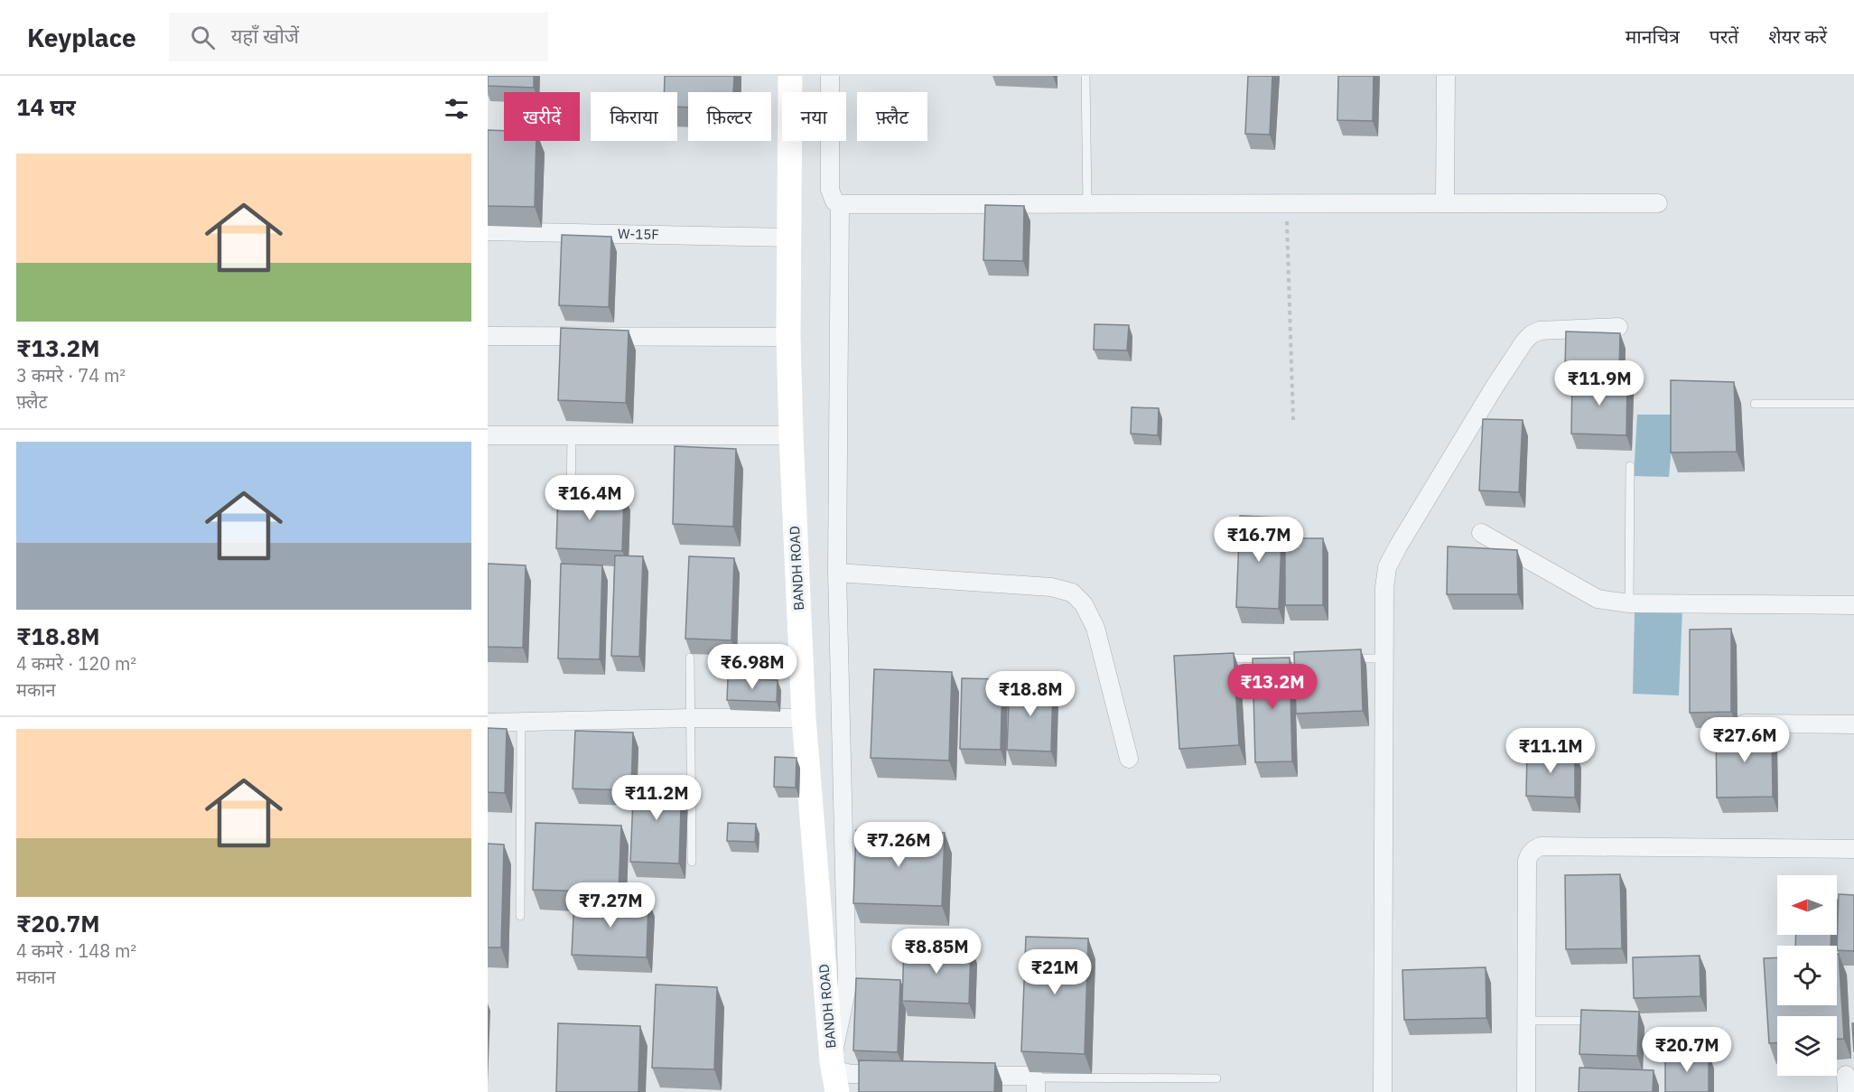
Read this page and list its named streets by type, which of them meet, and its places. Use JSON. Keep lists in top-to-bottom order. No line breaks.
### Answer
{"streets":{"street":["W-15F","BANDH ROAD"]},"crossings":[["W-15F","BANDH ROAD"]],"north":"left","page":{"header":"Keyplace","search":"यहाँ खोजें","nav":["मानचित्र","परतें","शेयर करें"],"heading":"14 घर","chip":["खरीदें","किराया","फ़िल्टर","नया","फ़्लैट"],"list":[{"name":"₹13.2M","note":"3 कमरे · 74 m² · फ़्लैट"},{"name":"₹18.8M","note":"4 कमरे · 120 m² · मकान"},{"name":"₹20.7M","note":"4 कमरे · 148 m² · मकान"}],"price":["₹11.9M","₹16.4M","₹16.7M","₹6.98M","₹13.2M","₹18.8M","₹27.6M","₹11.1M","₹11.2M","₹7.26M","₹7.27M","₹8.85M","₹21M","₹20.7M"]}}
